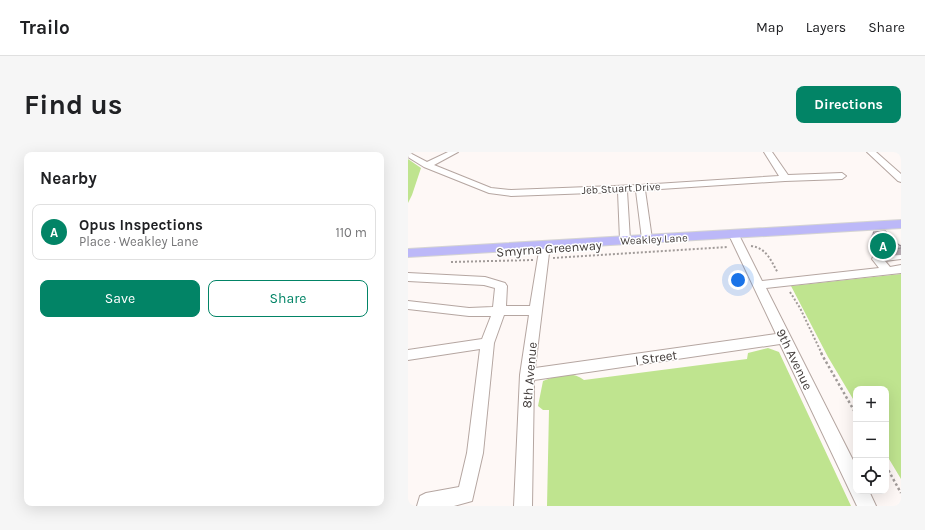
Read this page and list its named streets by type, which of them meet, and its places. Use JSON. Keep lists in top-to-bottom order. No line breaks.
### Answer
{"streets":{"main road":["Weakley Lane"],"street":["Jeb Stuart Drive","I Street","9th Avenue","8th Avenue"],"path":["Smyrna Greenway"]},"crossings":[["Weakley Lane","Smyrna Greenway"],["Weakley Lane","9th Avenue"],["Weakley Lane","8th Avenue"],["Smyrna Greenway","9th Avenue"],["Smyrna Greenway","8th Avenue"],["I Street","9th Avenue"],["I Street","8th Avenue"]],"page":{"header":"Trailo","nav":["Map","Layers","Share"],"buttons":["Directions",["Save","Share"]],"title":"Find us","heading":"Nearby","list":[{"mark":"A","name":"Opus Inspections","note":"Place · Weakley Lane","value":"110 m"}],"pins":"A","map_buttons":["+","−"]}}
